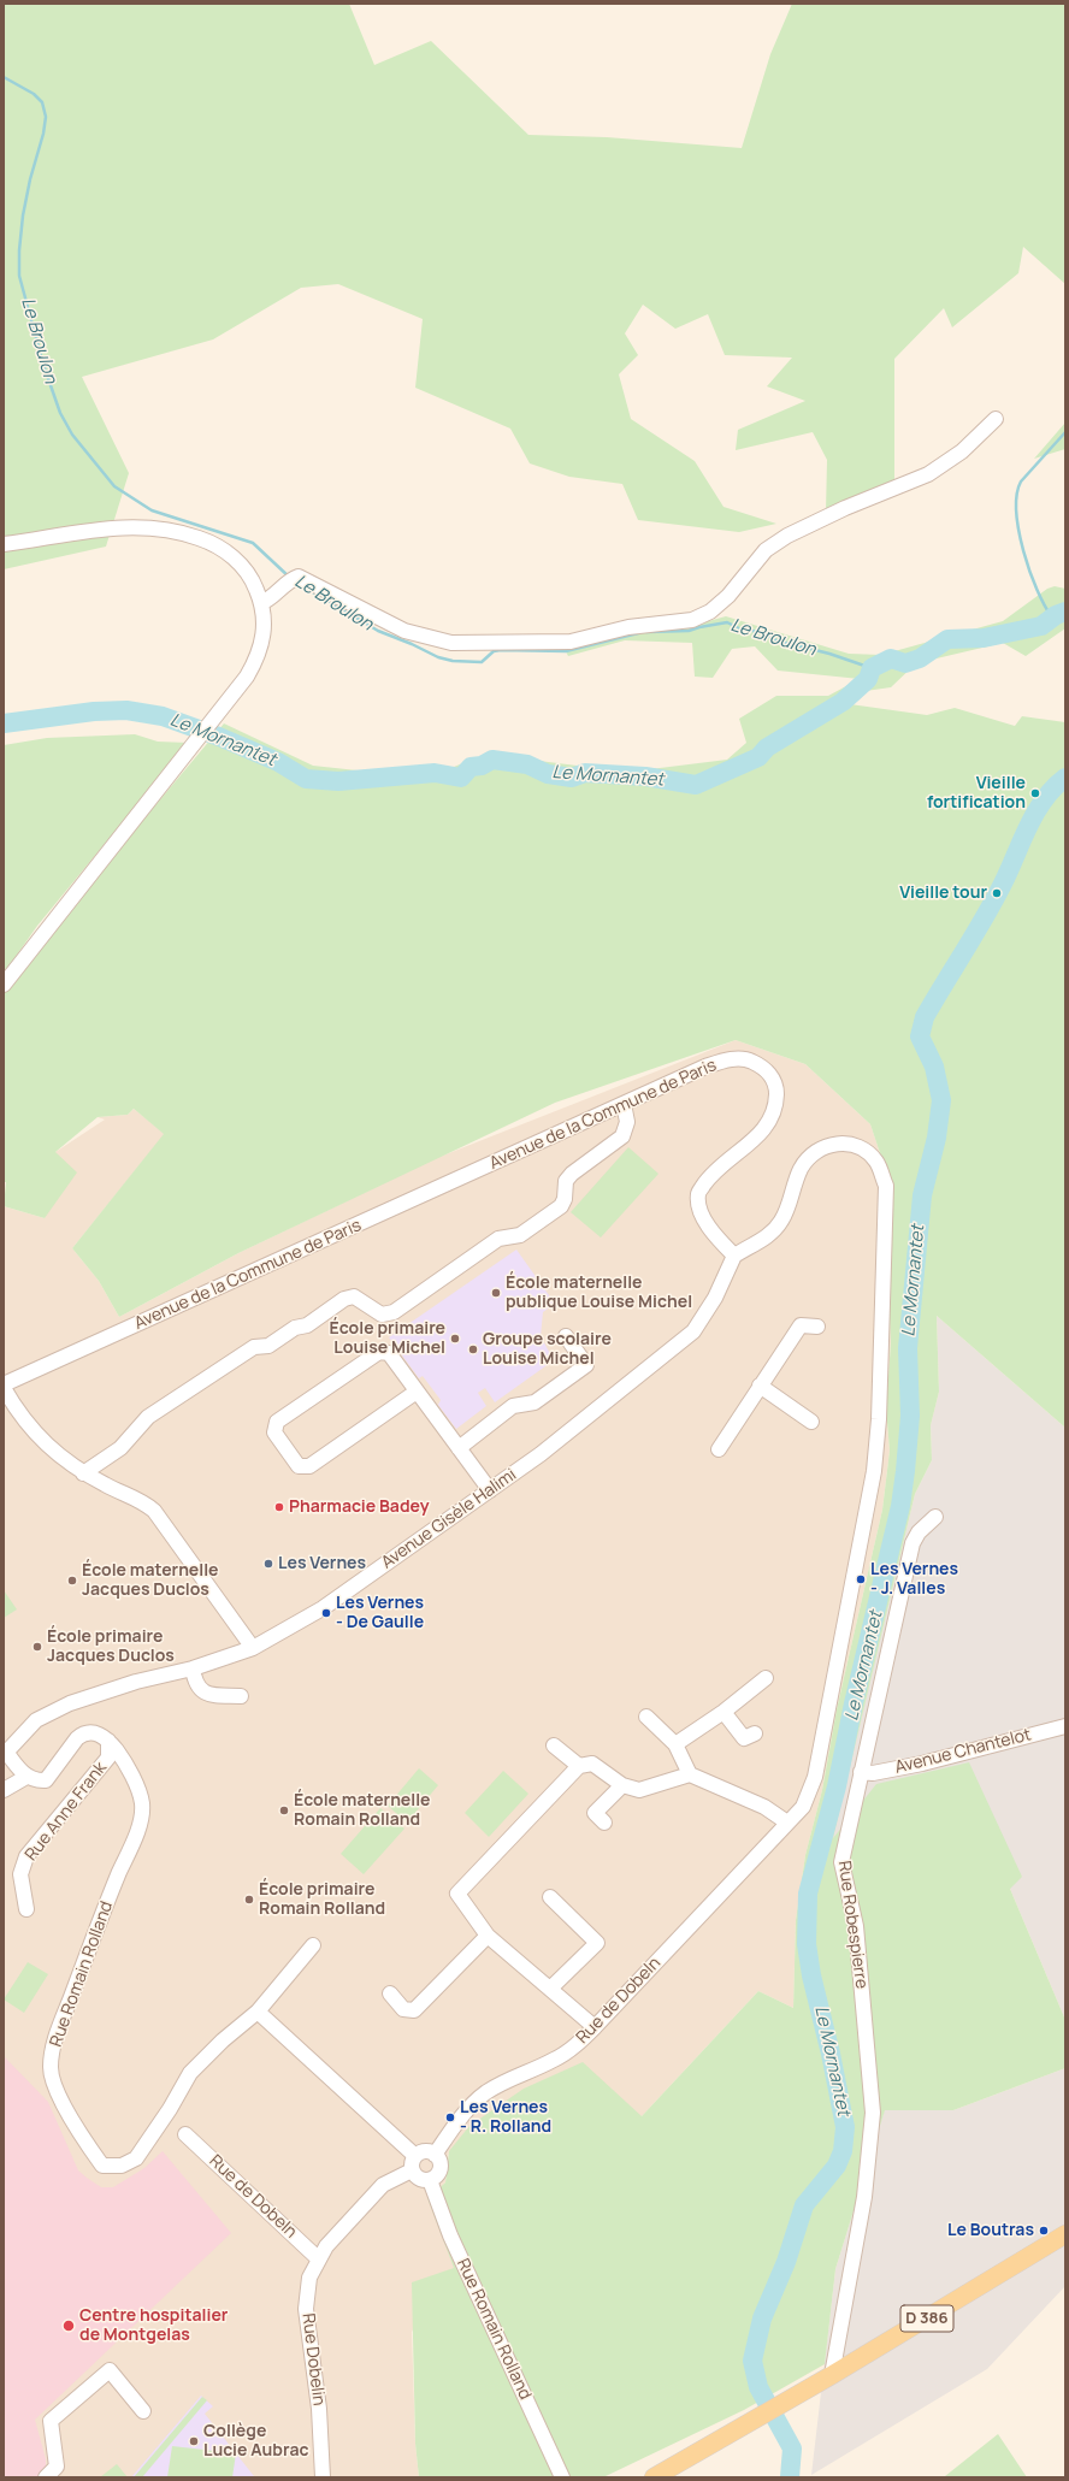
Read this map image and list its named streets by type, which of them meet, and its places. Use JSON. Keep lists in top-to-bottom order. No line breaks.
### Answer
{"streets":{"main road":["D 386"],"street":["Avenue de la Commune de Paris","Avenue Gisèle Halimi","Avenue Chantelot","Rue Anne Frank","Rue Robespierre","Rue Romain Rolland","Rue de Dobeln","Rue Dobelin"]},"crossings":[["Avenue de la Commune de Paris","Avenue Gisèle Halimi"],["Avenue Chantelot","Rue Robespierre"],["Rue Anne Frank","Rue Romain Rolland"],["Rue Robespierre","D 386"],["Rue Romain Rolland","Rue de Dobeln"],["Rue Romain Rolland","Rue Dobelin"],["Rue de Dobeln","Rue Dobelin"]],"water":["Le Broulon","Le Mornantet"],"places":["Vieille fortification","Vieille tour","École maternelle publique Louise Michel","École primaire Louise Michel","Groupe scolaire Louise Michel","Pharmacie Badey","Les Vernes","Les Vernes - J. Valles","École maternelle Jacques Duclos","Les Vernes - De Gaulle","École primaire Jacques Duclos","École maternelle Romain Rolland","École primaire Romain Rolland","Les Vernes - R. Rolland","Le Boutras","Centre hospitalier de Montgelas","Collège Lucie Aubrac"]}
